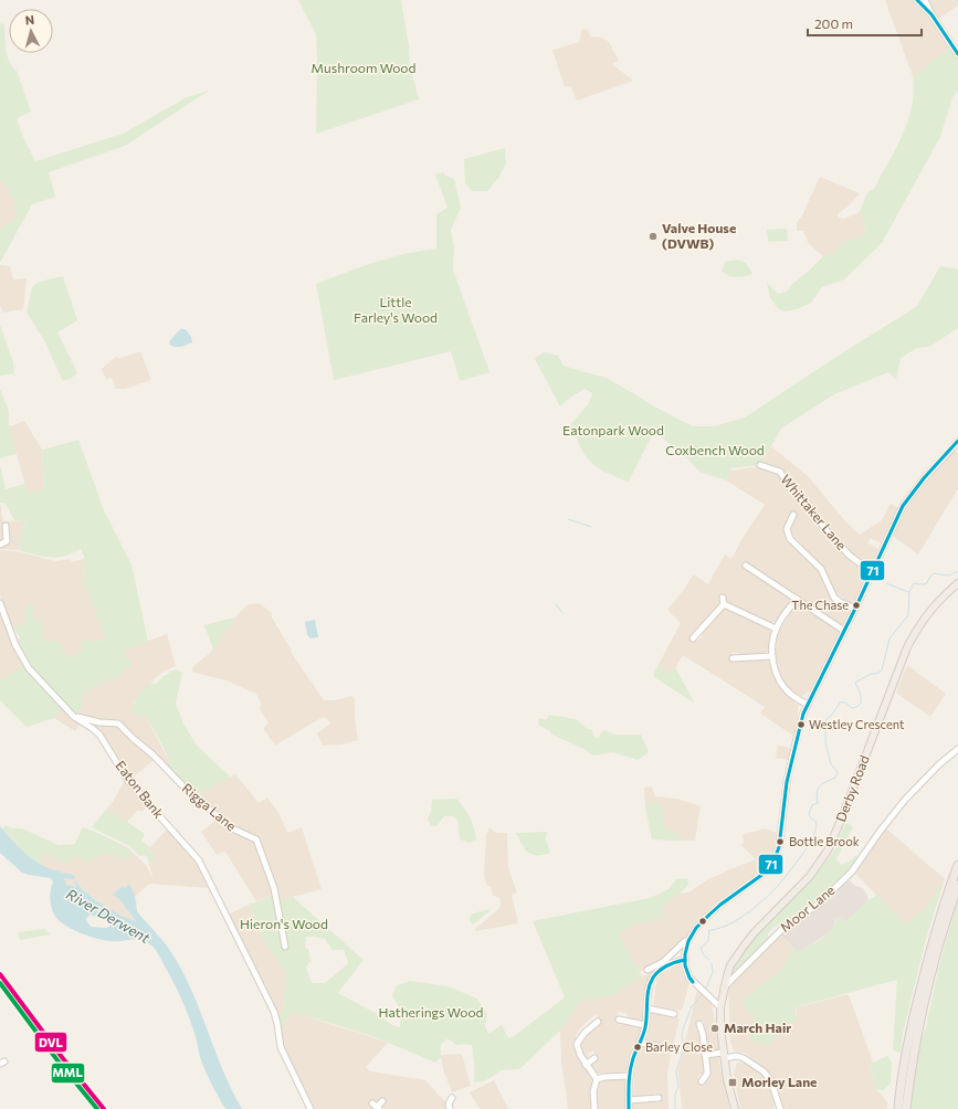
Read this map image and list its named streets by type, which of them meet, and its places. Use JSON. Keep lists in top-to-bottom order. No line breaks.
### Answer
{"streets":{"main road":["Derby Road"],"street":["Whittaker Lane","Eaton Bank","Rigga Lane","Moor Lane"]},"crossings":[["Derby Road","Moor Lane"],["Eaton Bank","Rigga Lane"]],"water":["River Derwent"],"parks":["Mushroom Wood","Little Farley's Wood","Eatonpark Wood","Coxbench Wood","Hieron's Wood","Hatherings Wood"],"places":{"other":["Valve House (DVWB)","The Chase","Westley Crescent","Bottle Brook","March Hair","Barley Close"],"transit":["Morley Lane"]},"lines":["transit line 71","transit line DVL","transit line MML"],"scale_bar":"200 m","north":"top"}
